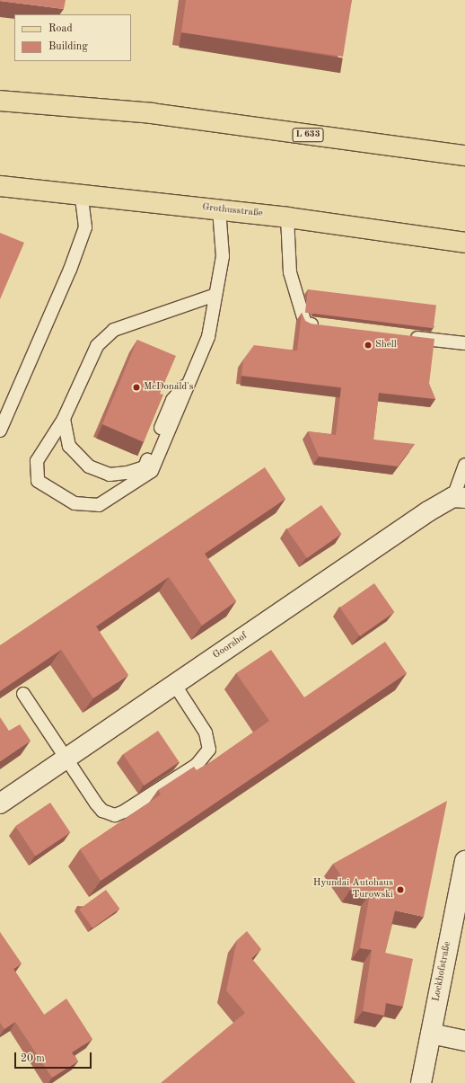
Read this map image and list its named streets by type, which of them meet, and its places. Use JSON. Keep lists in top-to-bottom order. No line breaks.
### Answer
{"streets":{"main road":["L 633","Grothusstraße"],"street":["Goorshof","Lockhofstraße"]},"places":["Shell","McDonald's","Hyundai Autohaus Turowski"],"legend":["Road","Building"],"scale_bar":"20 m"}
